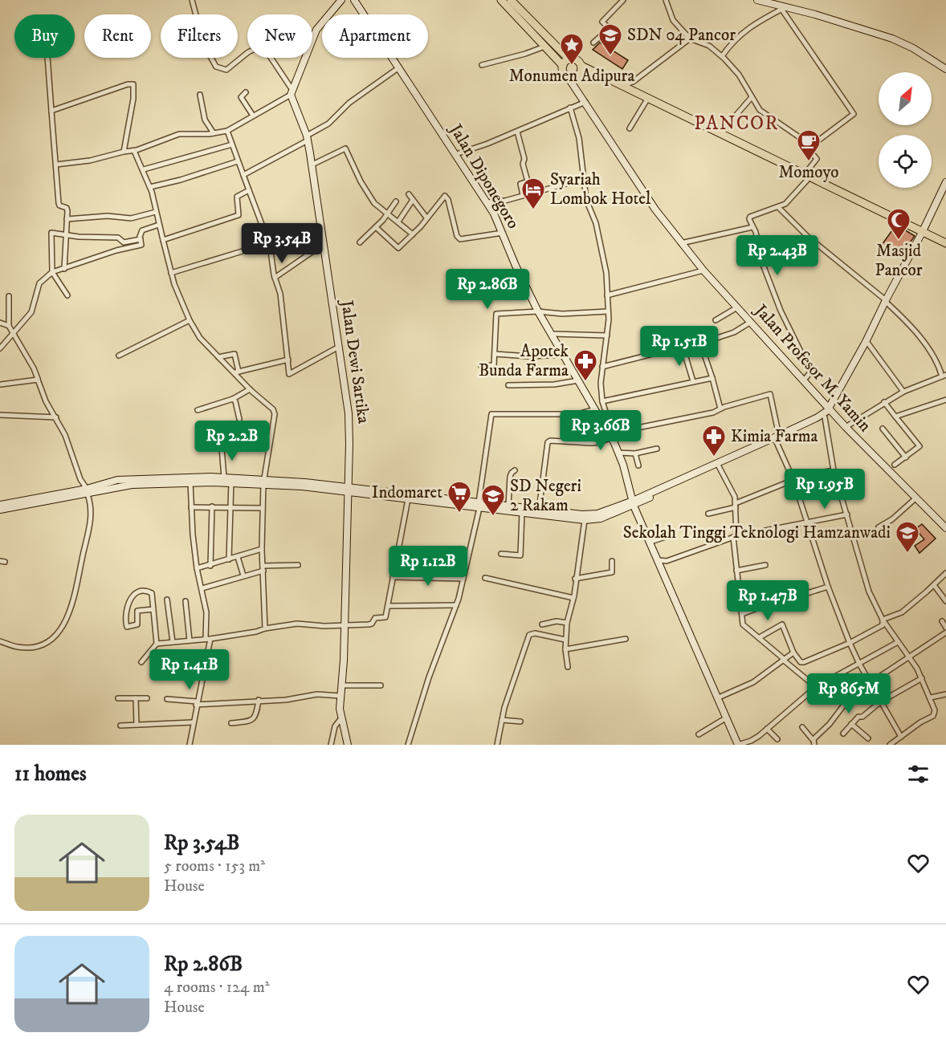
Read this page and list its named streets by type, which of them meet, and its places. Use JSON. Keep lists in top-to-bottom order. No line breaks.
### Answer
{"streets":{"main road":["Jalan Diponegoro","Jalan Dewi Sartika","Jalan Profesor M. Yamin"]},"districts":["PANCOR"],"places":{"school or university":["SDN 04 Pancor","SD Negeri 2 Rakam","Sekolah Tinggi Teknologi Hamzanwadi"],"place":["Monumen Adipura"],"cafe":["Momoyo"],"hotel":["Syariah Lombok Hotel"],"mosque":["Masjid Pancor"],"pharmacy":["Apotek Bunda Farma","Kimia Farma"],"supermarket":["Indomaret"]},"north":"top right","page":{"chip":["Buy","Rent","Filters","New","Apartment"],"price":["Rp 3.54B","Rp 2.43B","Rp 2.86B","Rp 1.51B","Rp 3.66B","Rp 2.2B","Rp 1.95B","Rp 1.12B","Rp 1.47B","Rp 1.41B","Rp 865M"],"heading":"11 homes","list":[{"name":"Rp 3.54B","note":"5 rooms · 153 m² · House"},{"name":"Rp 2.86B","note":"4 rooms · 124 m² · House"}]}}
